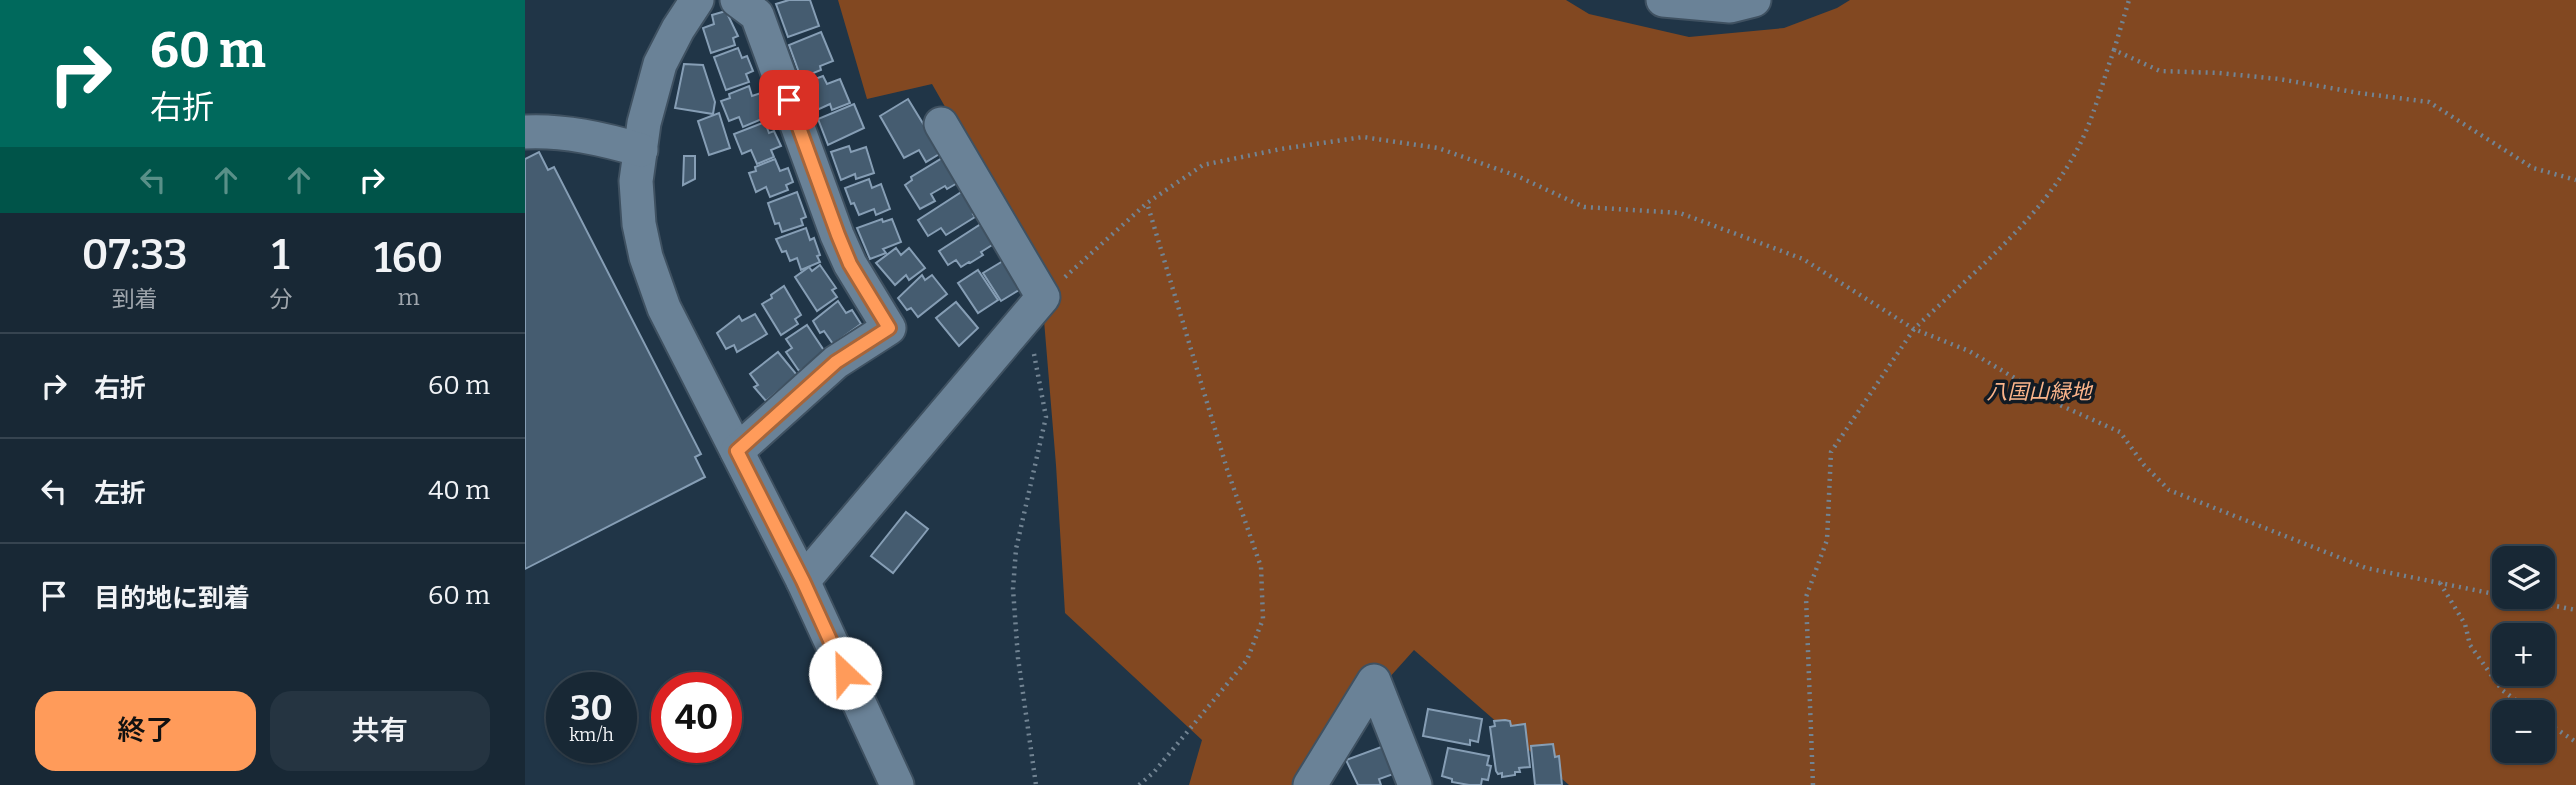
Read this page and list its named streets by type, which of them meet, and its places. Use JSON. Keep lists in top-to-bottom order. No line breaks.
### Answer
{"parks":["八国山緑地"],"page":{"turn":["60 m","右折"],"eta":["07:33","到着","1","分","160","m"],"list":[{"name":"右折","value":"60 m"},{"name":"左折","value":"40 m"},{"name":"目的地に到着","value":"60 m"}],"map_buttons":["+","−"],"speed":"30 km/h","limit":"40","buttons":["終了","共有"]}}
